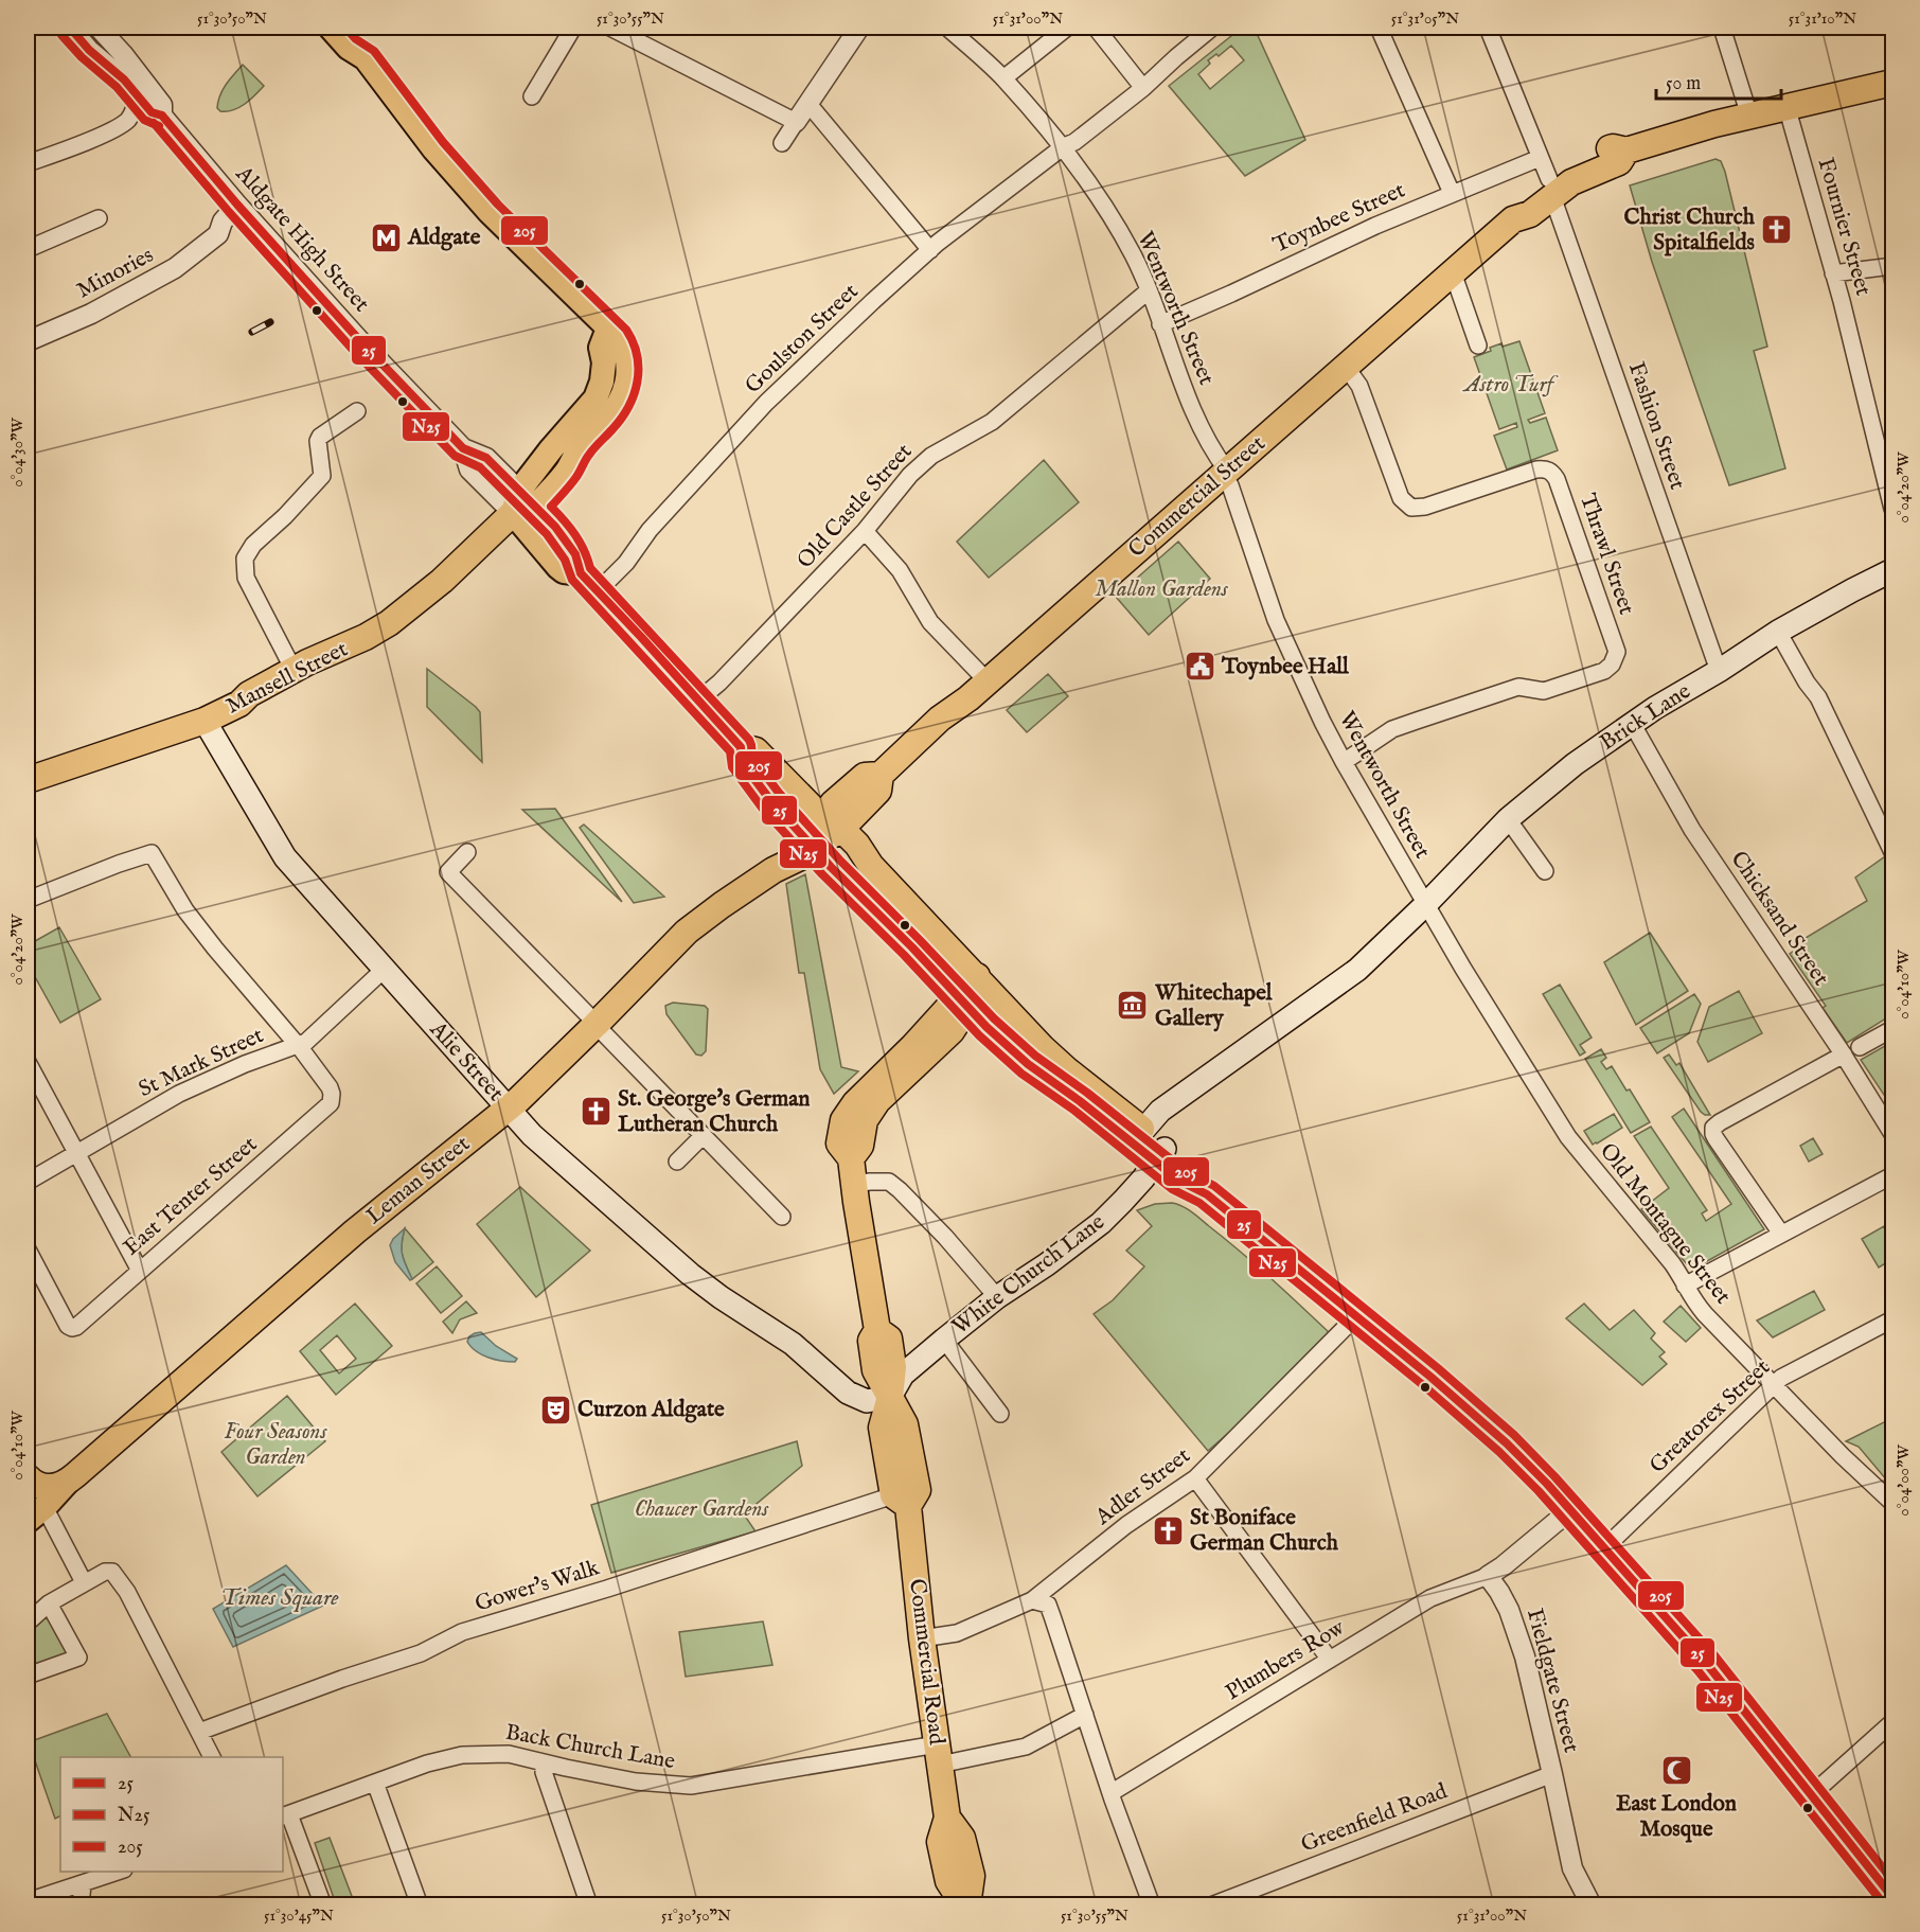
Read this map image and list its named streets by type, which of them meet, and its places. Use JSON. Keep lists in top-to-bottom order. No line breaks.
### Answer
{"streets":{"highway":["Commercial Street","Mansell Street","Leman Street","Commercial Road"],"main road":["Brick Lane","Alie Street","White Church Lane"],"street":["Toynbee Street","Fournier Street","Aldgate High Street","Minories","Wentworth Street","Goulston Street","Fashion Street","Old Castle Street","Thrawl Street","Chicksand Street","St Mark Street","East Tenter Street","Old Montague Street","Greatorex Street","Adler Street","Gower's Walk","Plumbers Row","Fieldgate Street","Back Church Lane","Greenfield Road"]},"crossings":[["Toynbee Street","Wentworth Street"],["Toynbee Street","Fashion Street"],["Toynbee Street","Commercial Street"],["Fournier Street","Commercial Street"],["Aldgate High Street","Minories"],["Aldgate High Street","Mansell Street"],["Wentworth Street","Goulston Street"],["Wentworth Street","Commercial Street"],["Wentworth Street","Old Castle Street"],["Wentworth Street","Thrawl Street"],["Wentworth Street","Brick Lane"],["Wentworth Street","Old Montague Street"],["Fashion Street","Commercial Street"],["Fashion Street","Brick Lane"],["Commercial Street","Thrawl Street"],["Commercial Street","Leman Street"],["Mansell Street","Alie Street"],["Brick Lane","Chicksand Street"],["Brick Lane","Old Montague Street"],["Alie Street","St Mark Street"],["Alie Street","Leman Street"],["Alie Street","White Church Lane"],["Alie Street","Commercial Road"],["St Mark Street","East Tenter Street"],["Old Montague Street","Greatorex Street"],["White Church Lane","Commercial Road"],["Adler Street","Commercial Road"],["Gower's Walk","Commercial Road"],["Plumbers Row","Fieldgate Street"],["Commercial Road","Back Church Lane"],["Fieldgate Street","Greenfield Road"]],"water":["Times Square"],"parks":["Astro Turf","Mallon Gardens","Four Seasons Garden","Chaucer Gardens"],"places":{"church":["Christ Church Spitalfields","St. George's German Lutheran Church","St Boniface German Church"],"metro station":["Aldgate"],"public building":["Toynbee Hall"],"museum":["Whitechapel Gallery"],"theatre":["Curzon Aldgate"],"mosque":["East London Mosque"]},"lines":["transit line 25","transit line 205","transit line N25"],"legend":["25","N25","205"],"scale_bar":"50 m","coordinates":["51°30'50\"N","51°30'55\"N","51°31'00\"N","51°31'05\"N","51°31'10\"N","0°04'30\"W","0°04'20\"W","0°04'10\"W","0°04'00\"W","51°30'45\"N"]}
